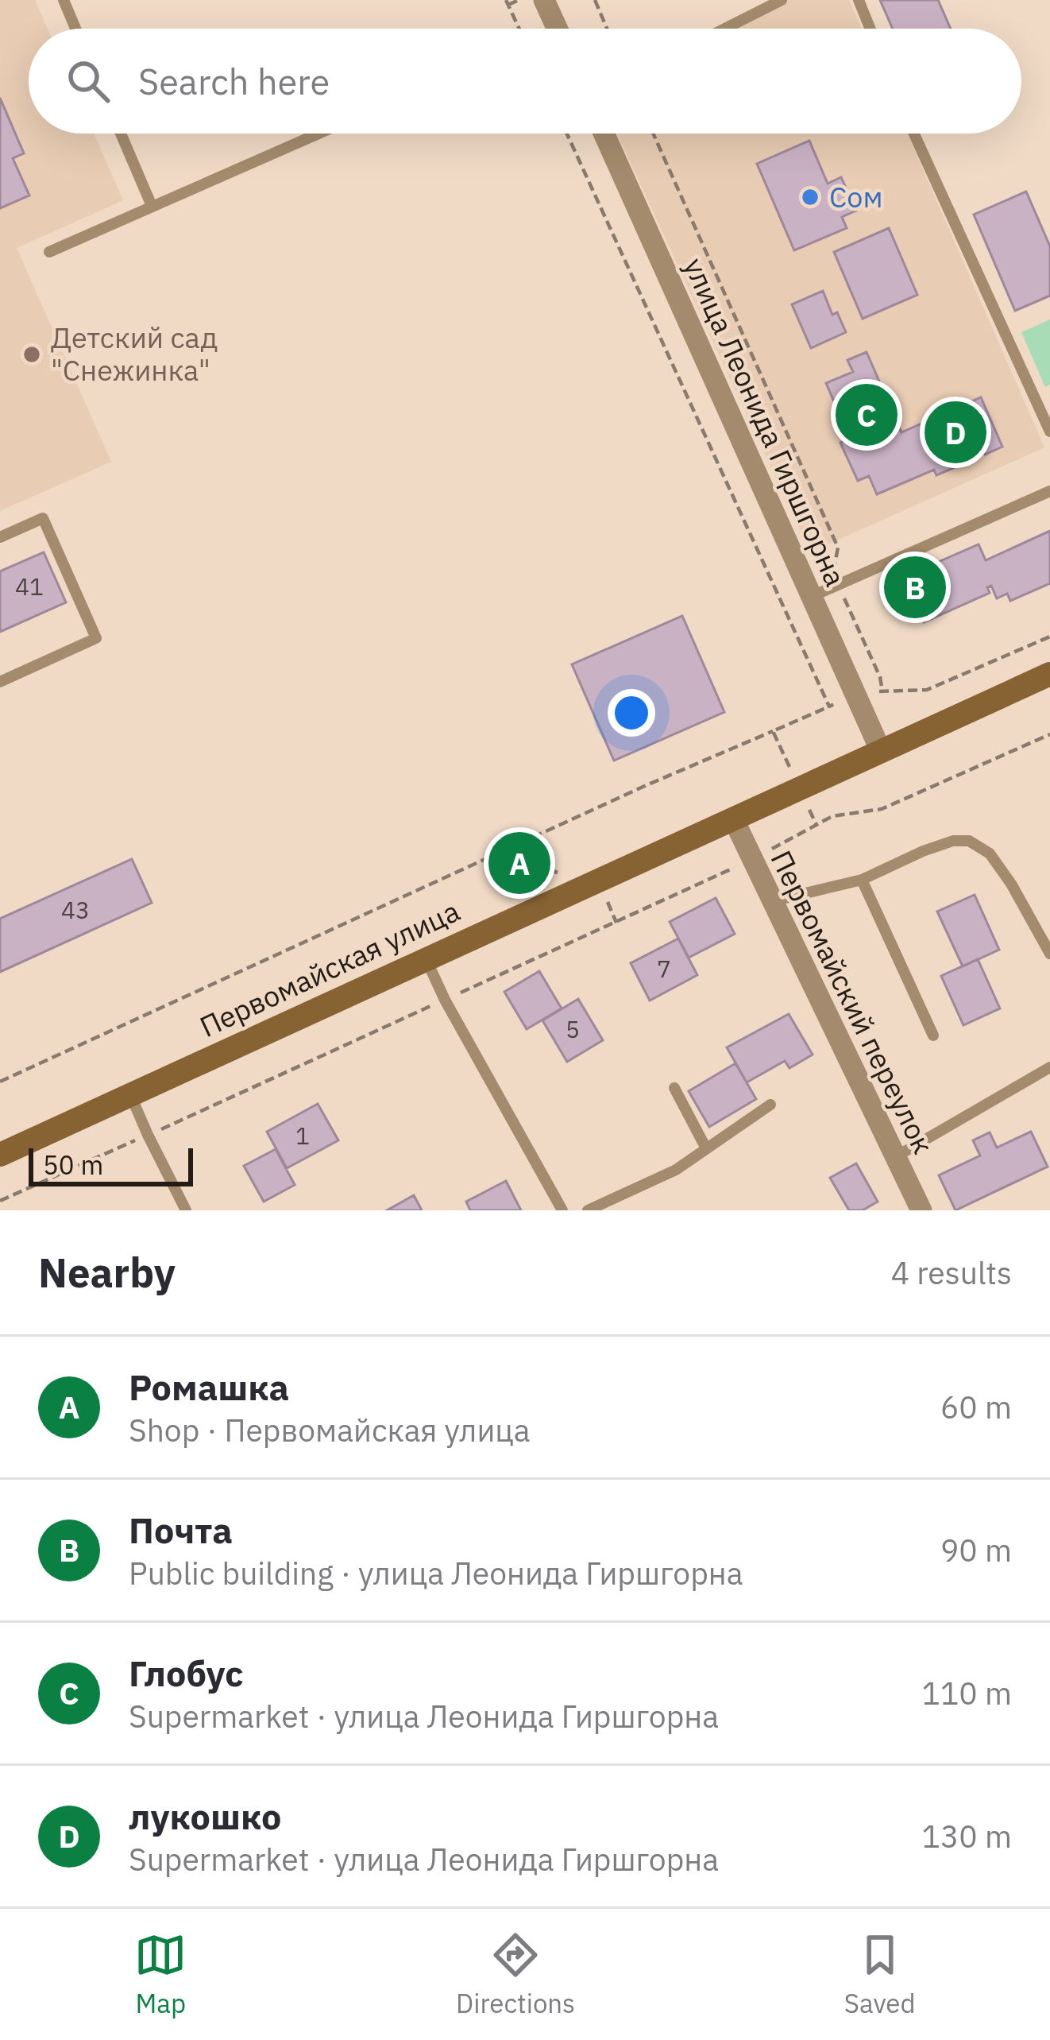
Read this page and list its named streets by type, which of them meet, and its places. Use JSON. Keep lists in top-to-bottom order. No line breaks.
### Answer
{"streets":{"main road":["Первомайская улица"],"street":["улица Леонида Гиршгорна","Первомайский переулок"]},"crossings":[["улица Леонида Гиршгорна","Первомайская улица"],["Первомайская улица","Первомайский переулок"]],"places":["Сом","Детский сад \"Снежинка\""],"house_numbers":["41","43","7","5","1"],"scale_bar":"50 m","page":{"search":"Search here","pins":["C","D","B","A"],"scale":"50 m","heading":["Nearby","4 results"],"list":[{"mark":"A","name":"Ромашка","note":"Shop · Первомайская улица","value":"60 m"},{"mark":"B","name":"Почта","note":"Public building · улица Леонида Гиршгорна","value":"90 m"},{"mark":"C","name":"Глобус","note":"Supermarket · улица Леонида Гиршгорна","value":"110 m"},{"mark":"D","name":"лукошко","note":"Supermarket · улица Леонида Гиршгорна","value":"130 m"}],"nav":["Map","Directions","Saved"]}}
